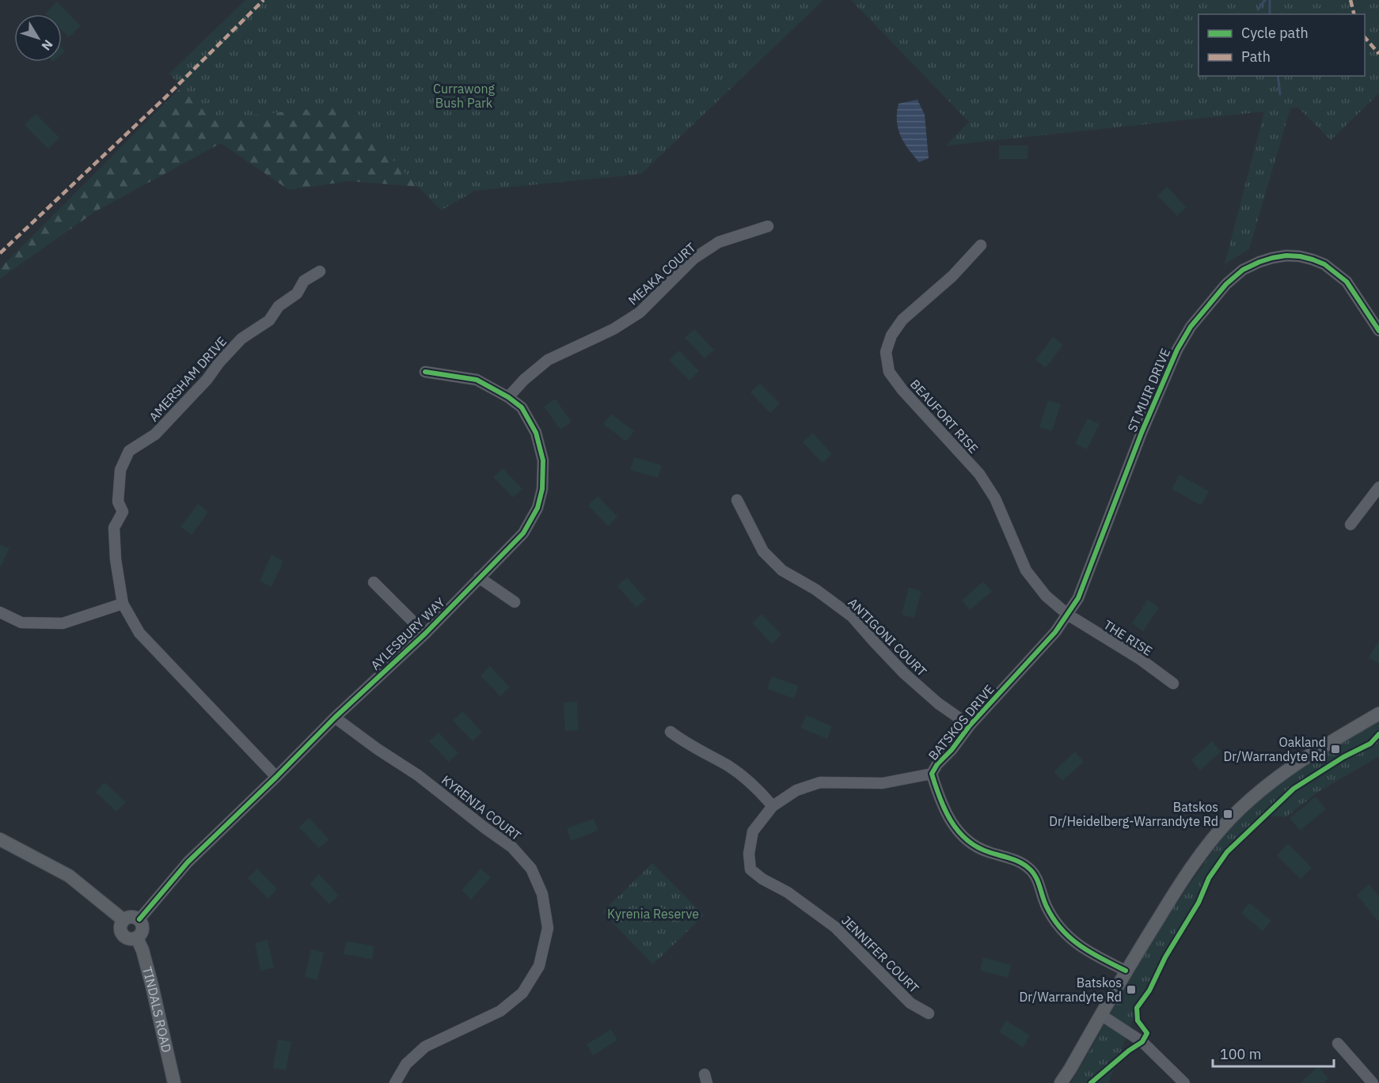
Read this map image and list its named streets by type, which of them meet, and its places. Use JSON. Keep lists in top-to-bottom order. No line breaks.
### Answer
{"streets":{"main road":["TINDALS ROAD"],"street":["MEAKA COURT","AMERSHAM DRIVE","ST MUIR DRIVE","BEAUFORT RISE","AYLESBURY WAY","ANTIGONI COURT","THE RISE","BATSKOS DRIVE","KYRENIA COURT","JENNIFER COURT"]},"crossings":[["MEAKA COURT","AYLESBURY WAY"],["AMERSHAM DRIVE","AYLESBURY WAY"],["ST MUIR DRIVE","BEAUFORT RISE"],["ST MUIR DRIVE","THE RISE"],["ST MUIR DRIVE","BATSKOS DRIVE"],["BEAUFORT RISE","THE RISE"],["BEAUFORT RISE","BATSKOS DRIVE"],["AYLESBURY WAY","KYRENIA COURT"],["AYLESBURY WAY","TINDALS ROAD"],["ANTIGONI COURT","BATSKOS DRIVE"],["THE RISE","BATSKOS DRIVE"],["BATSKOS DRIVE","JENNIFER COURT"]],"parks":["Currawong Bush Park","Kyrenia Reserve"],"places":{"transit":["Oakland Dr/Warrandyte Rd","Batskos Dr/Heidelberg-Warrandyte Rd","Batskos Dr/Warrandyte Rd"]},"legend":["Cycle path","Path"],"scale_bar":"100 m","north":"bottom right"}
